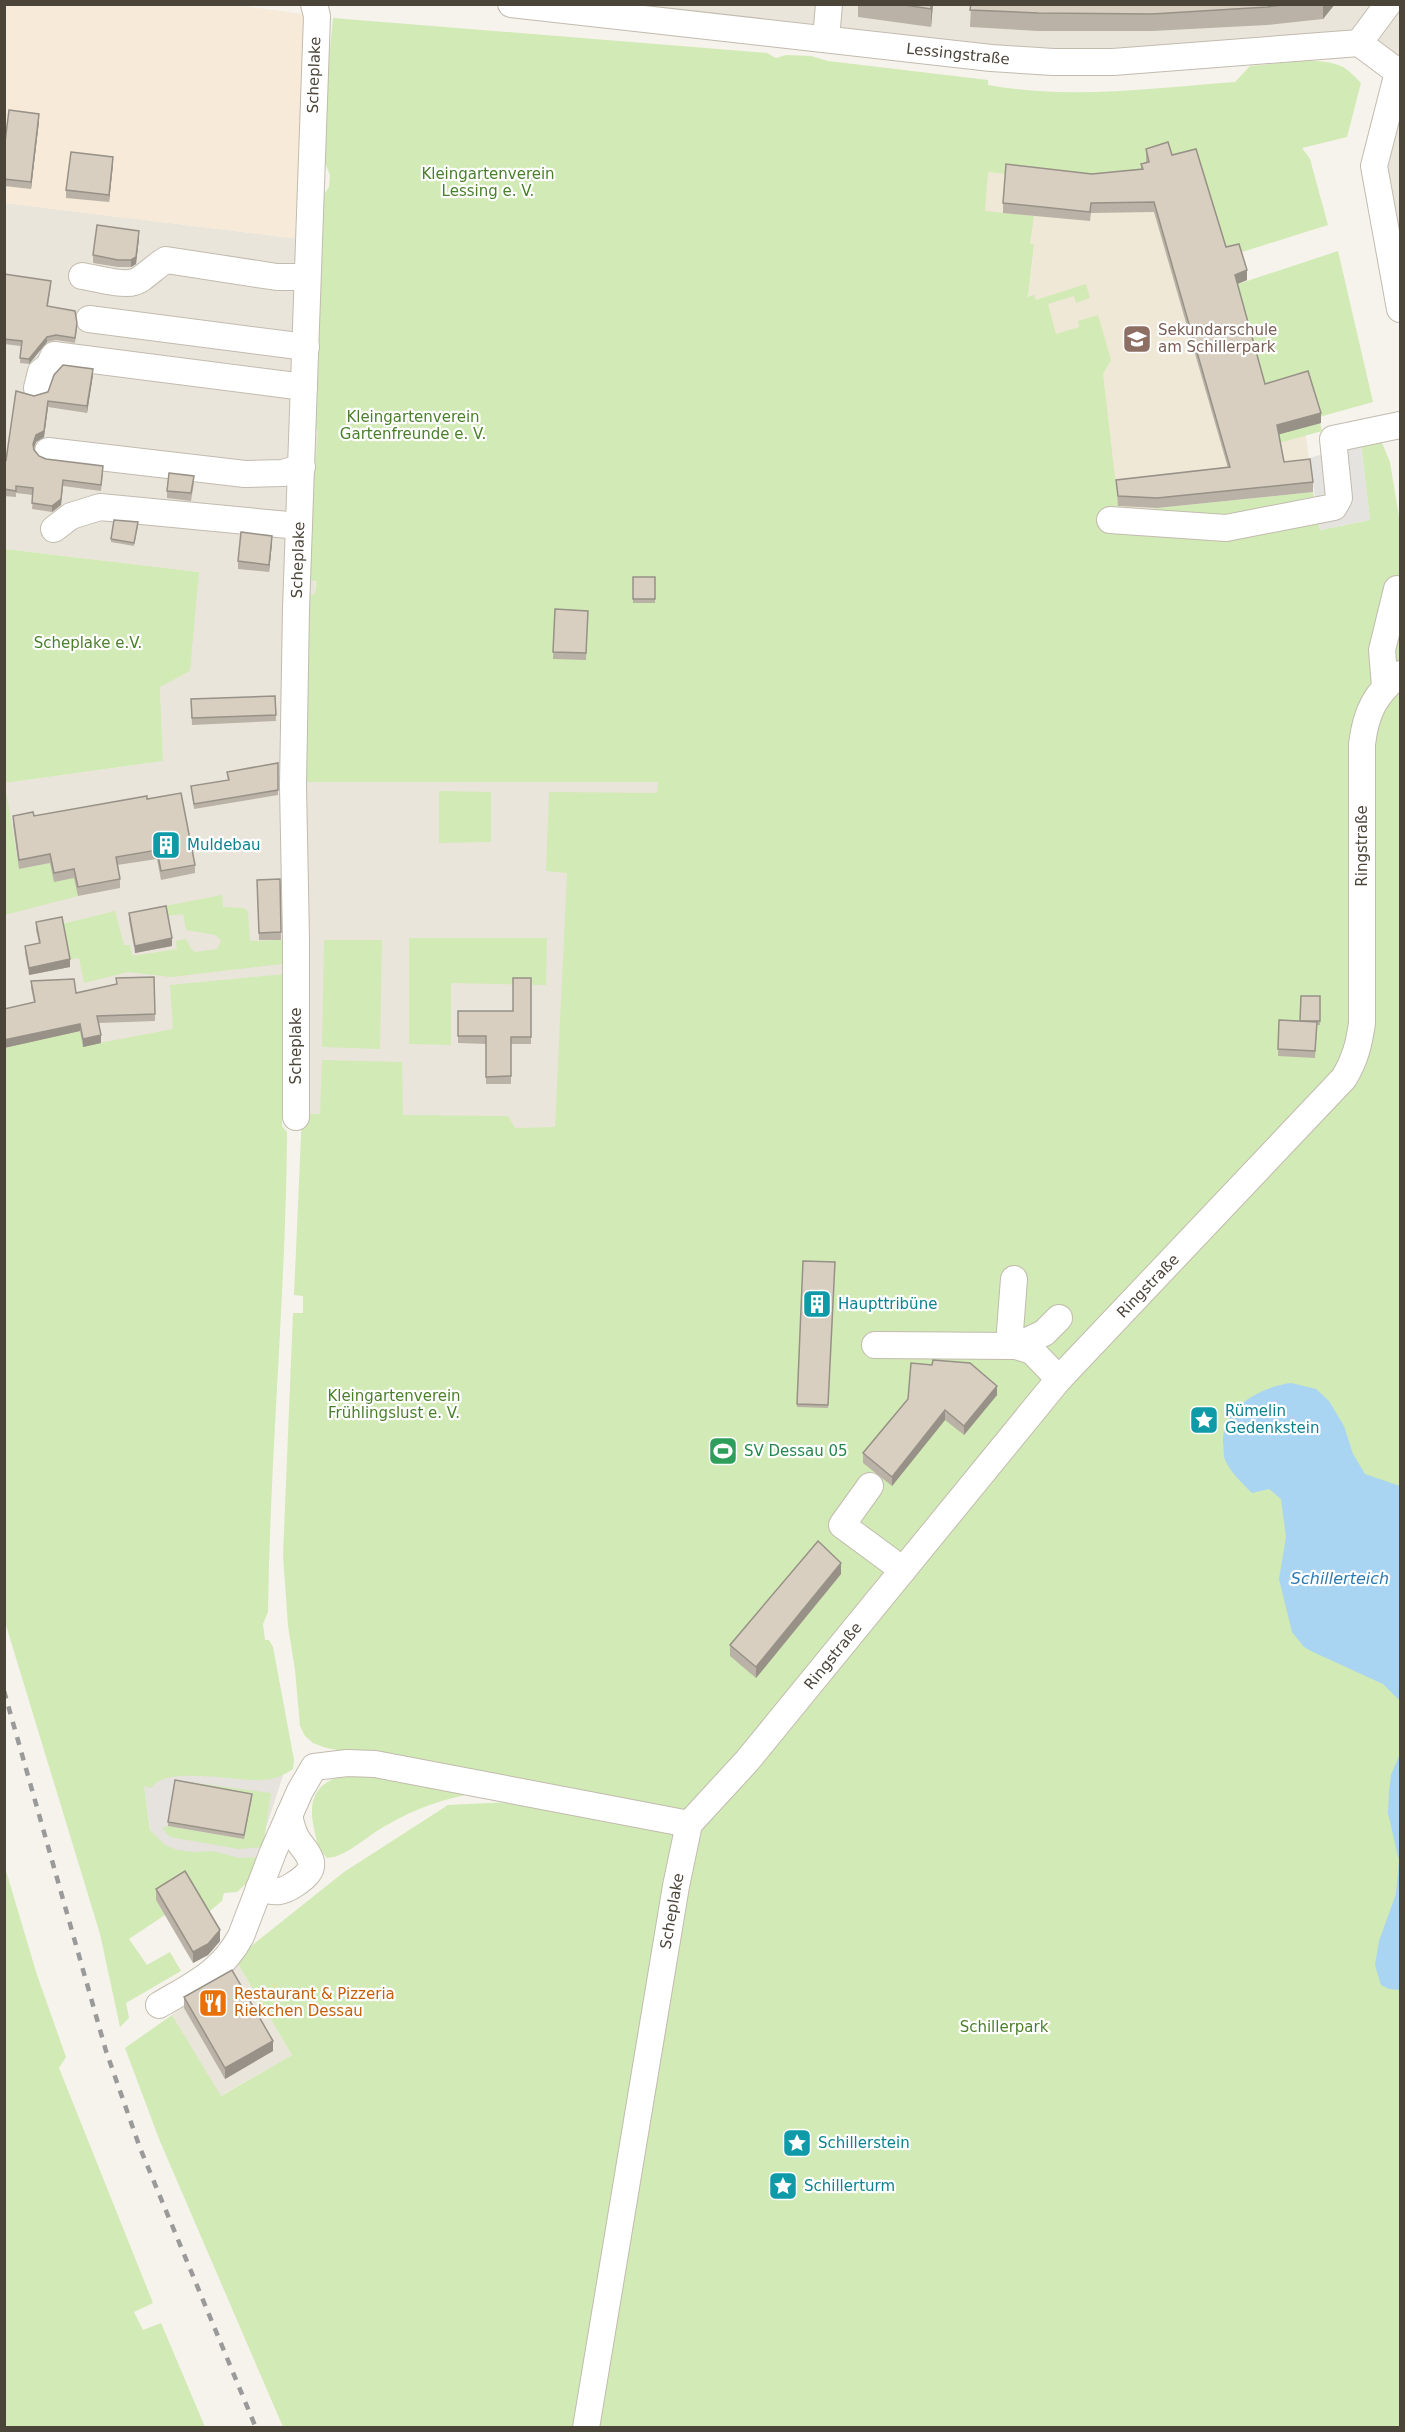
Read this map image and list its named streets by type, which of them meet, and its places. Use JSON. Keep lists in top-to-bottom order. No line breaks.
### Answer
{"streets":{"street":["Lessingstraße","Scheplake","Ringstraße"]},"crossings":[["Scheplake","Ringstraße"]],"water":["Schillerteich"],"parks":["Kleingartenverein Lessing e. V.","Kleingartenverein Gartenfreunde e. V.","Scheplake e.V.","Kleingartenverein Frühlingslust e. V.","Schillerpark"],"places":{"school or university":["Sekundarschule am Schillerpark"],"building":["Muldebau","Haupttribüne"],"place":["Rümelin Gedenkstein","Schillerstein","Schillerturm"],"sports":["SV Dessau 05"],"restaurant":["Restaurant & Pizzeria Riekchen Dessau"]}}
